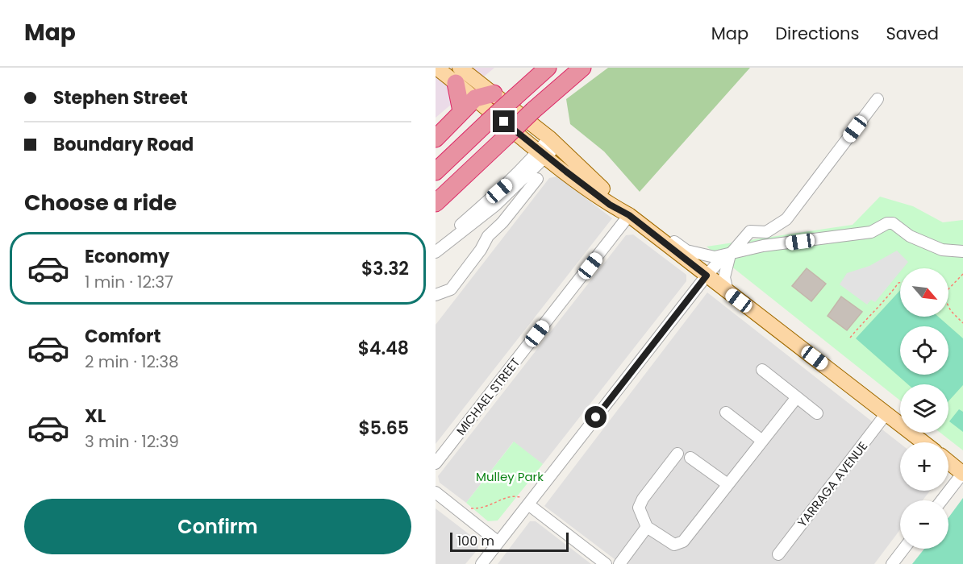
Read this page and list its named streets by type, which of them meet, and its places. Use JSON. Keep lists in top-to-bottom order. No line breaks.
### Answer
{"streets":{"street":["MICHAEL STREET","YARRAGA AVENUE"]},"parks":["Mulley Park"],"scale_bar":"100 m","north":"bottom right","page":{"header":"Map","nav":["Map","Directions","Saved"],"banner":["Stephen Street","Boundary Road"],"heading":"Choose a ride","list":[{"name":"Economy","note":"1 min · 12:37","value":"$3.32"},{"name":"Comfort","note":"2 min · 12:38","value":"$4.48"},{"name":"XL","note":"3 min · 12:39","value":"$5.65"}],"map_buttons":["+","−"],"buttons":"Confirm","scale":"100 m"}}
